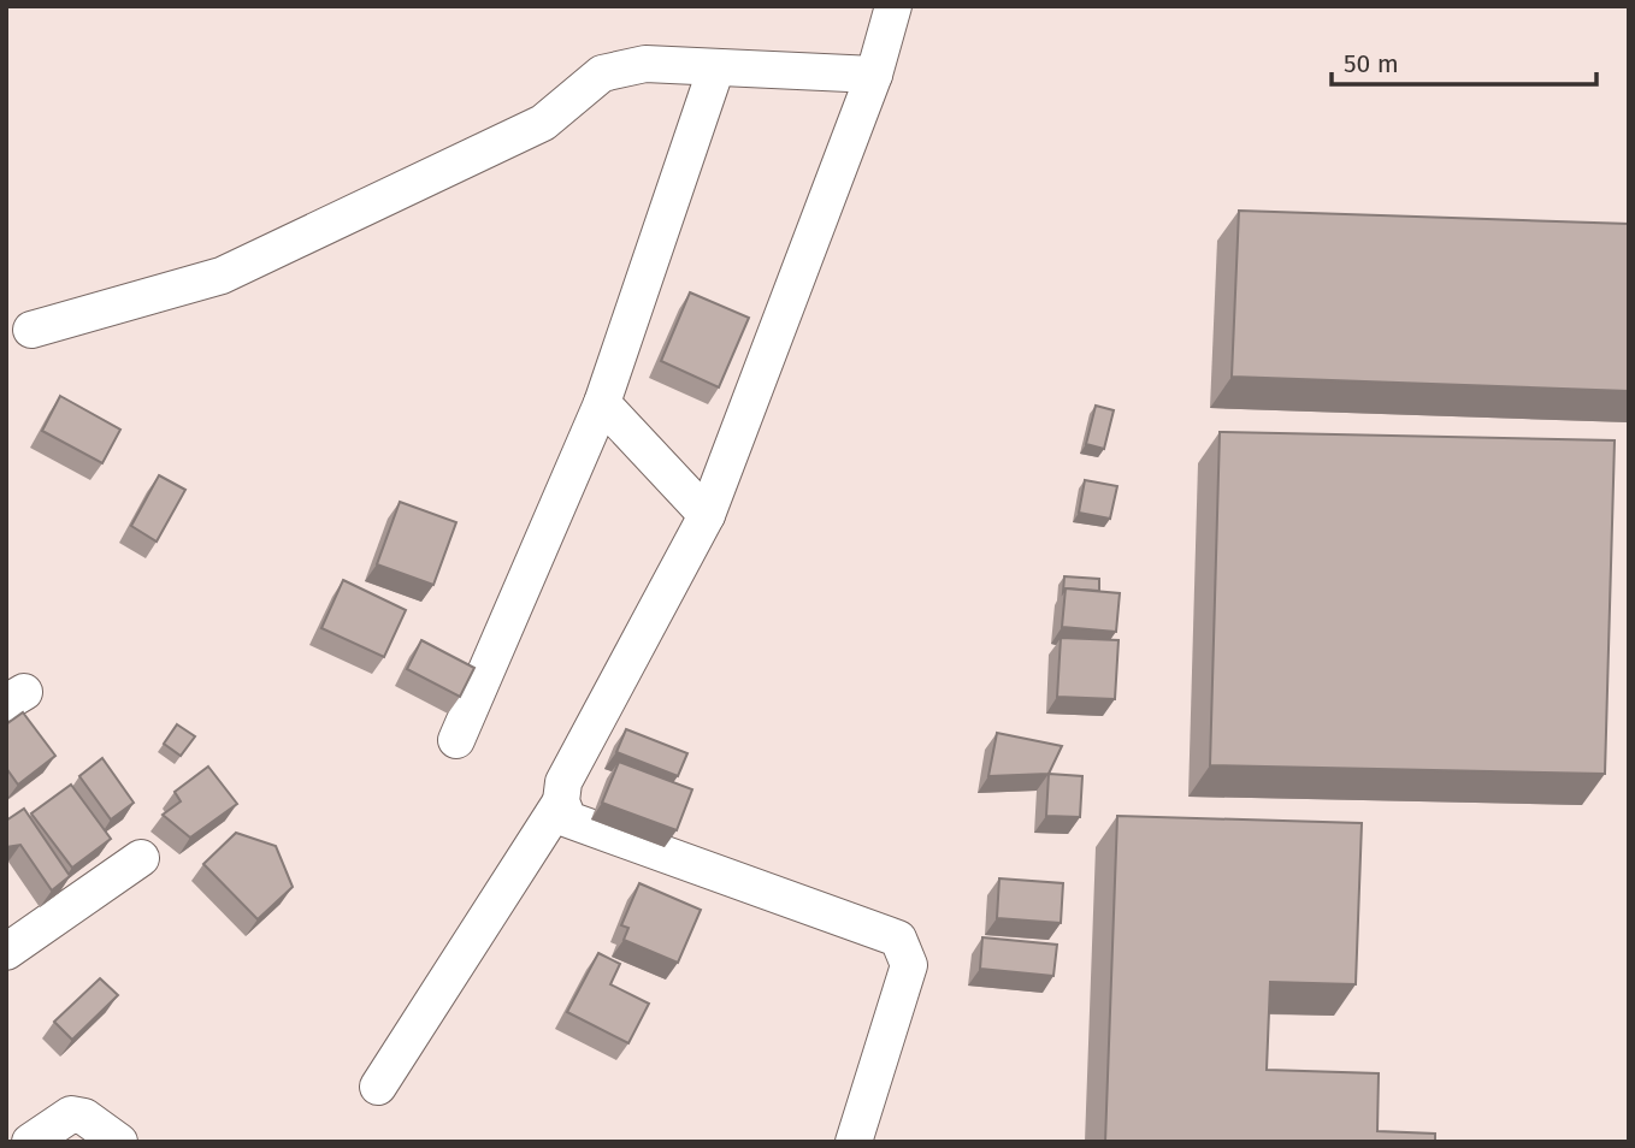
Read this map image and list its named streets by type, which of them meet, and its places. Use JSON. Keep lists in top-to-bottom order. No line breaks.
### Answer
{"scale_bar":"50 m"}
